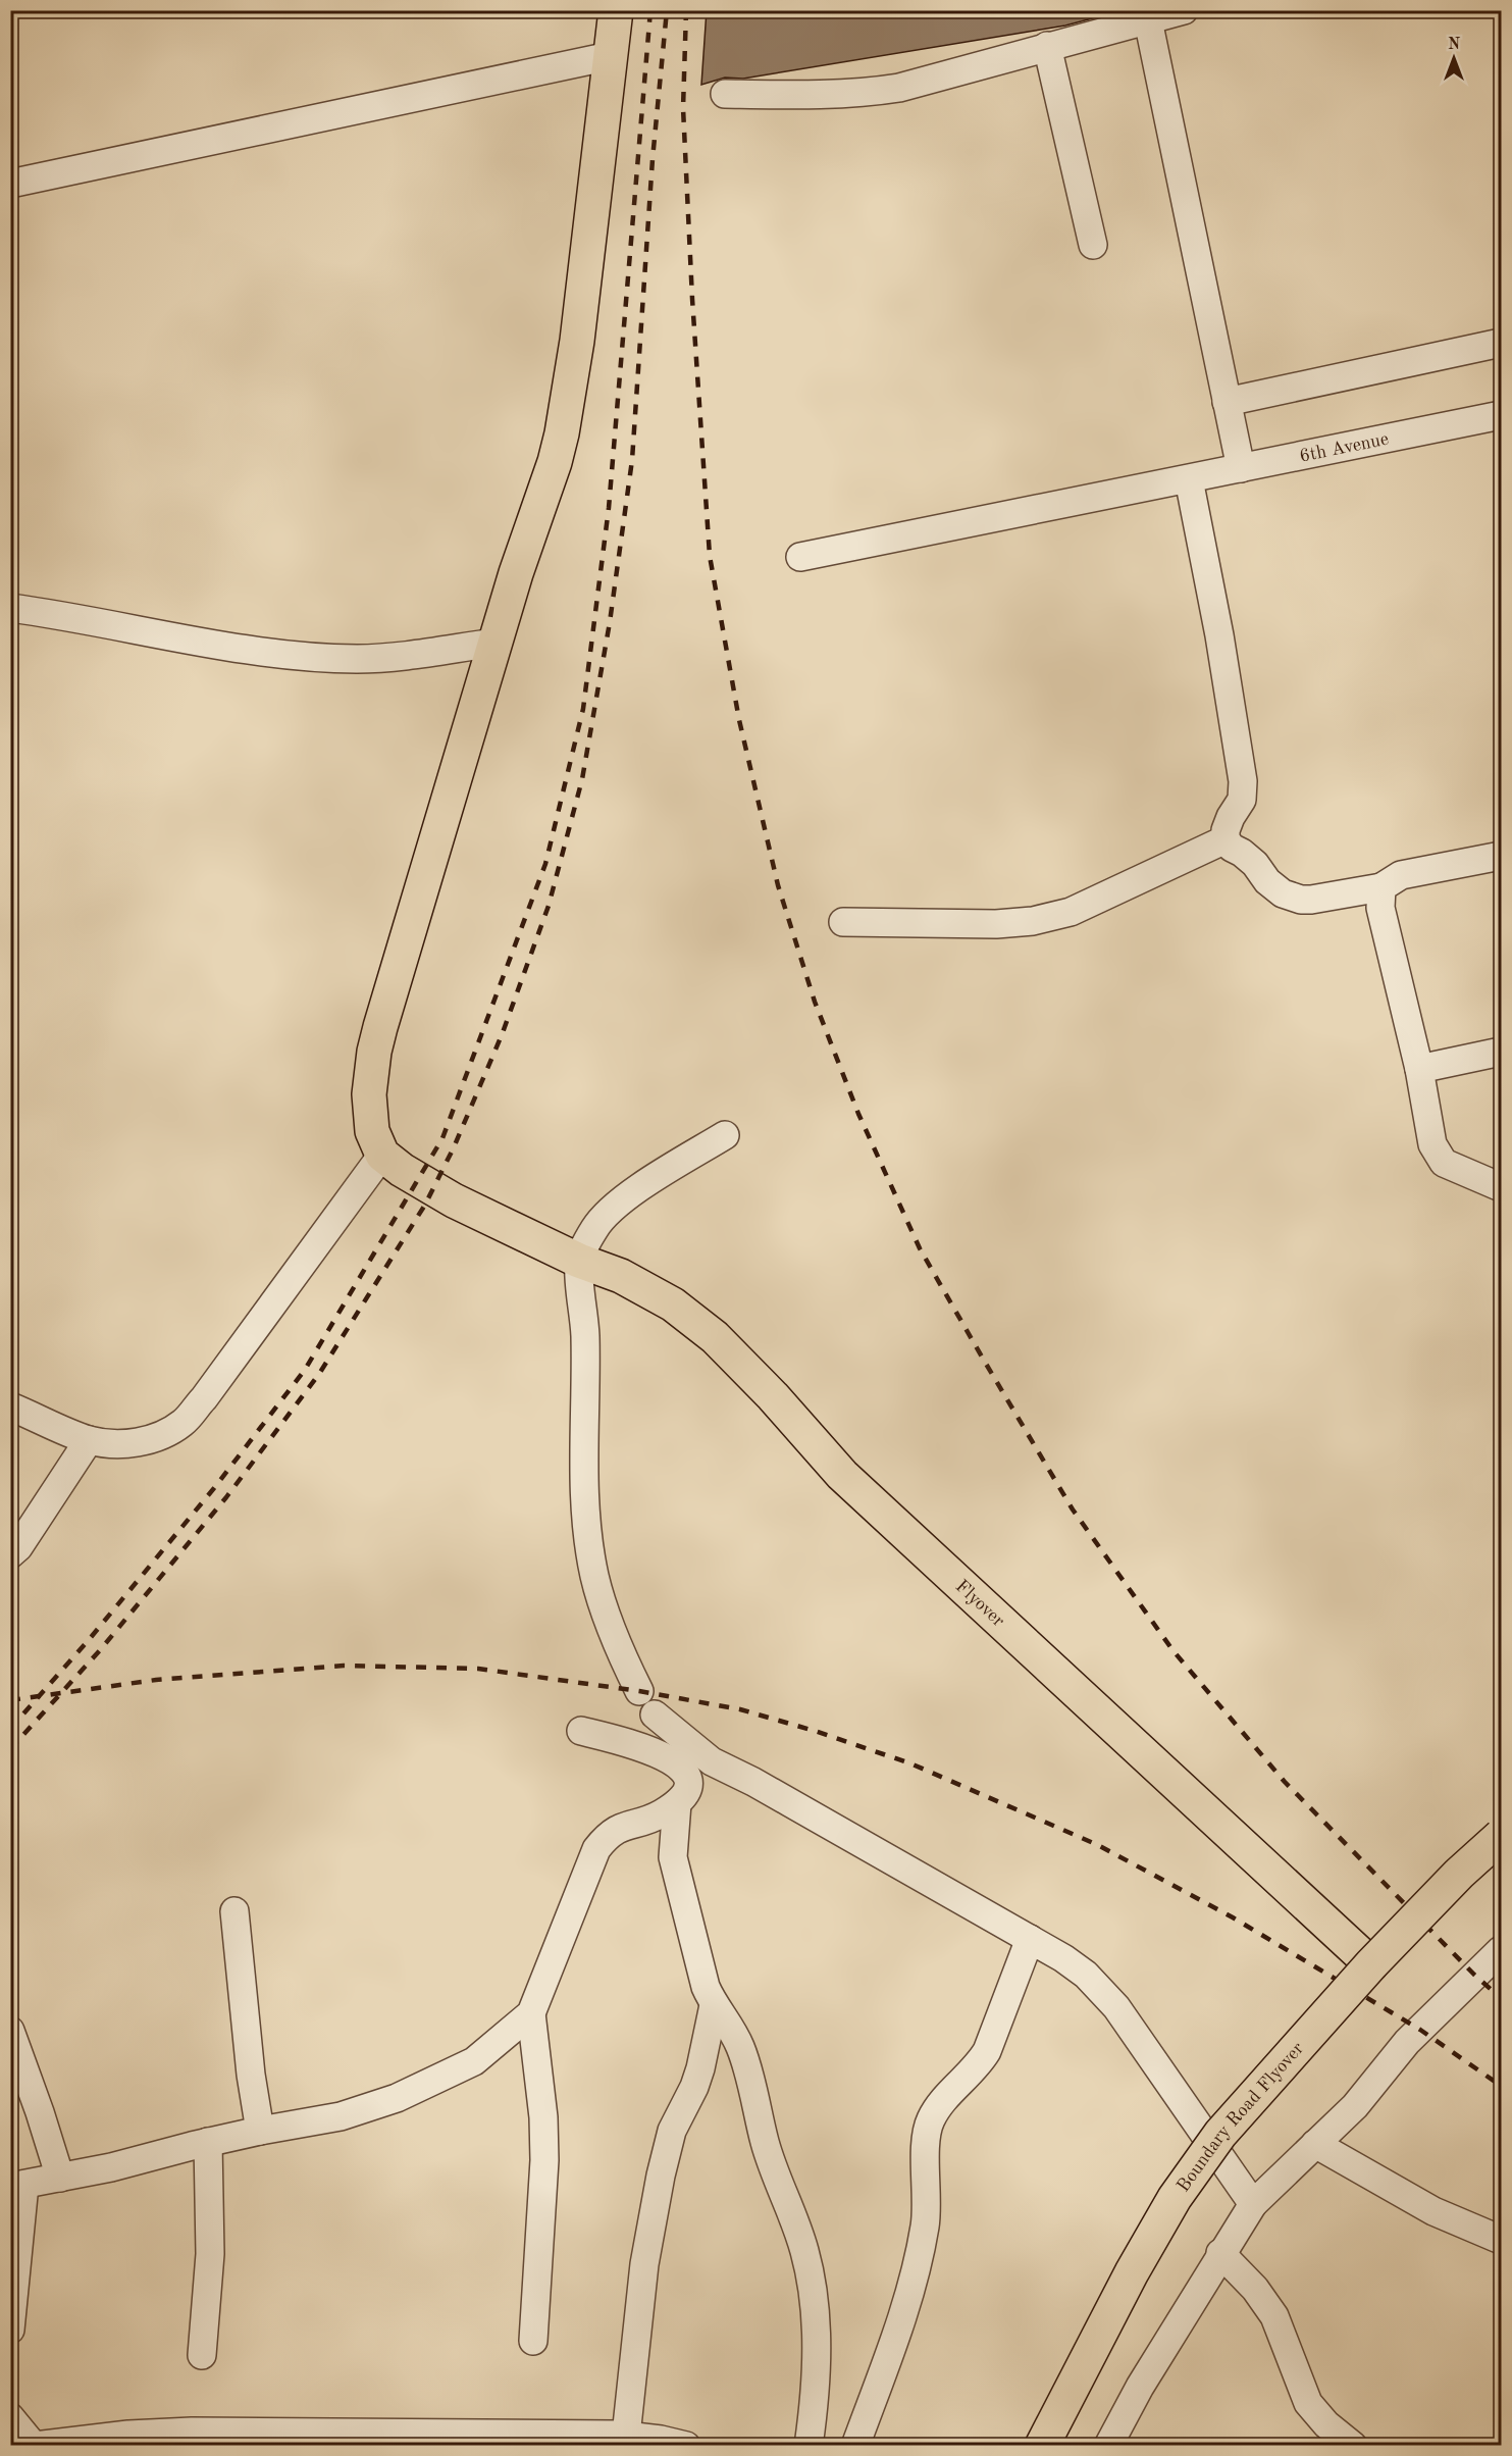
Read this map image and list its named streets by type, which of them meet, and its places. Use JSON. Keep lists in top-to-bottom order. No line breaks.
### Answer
{"streets":{"main road":["Flyover","Boundary Road Flyover"],"street":["6th Avenue"]},"crossings":[["Flyover","Boundary Road Flyover"]],"north":"top"}
